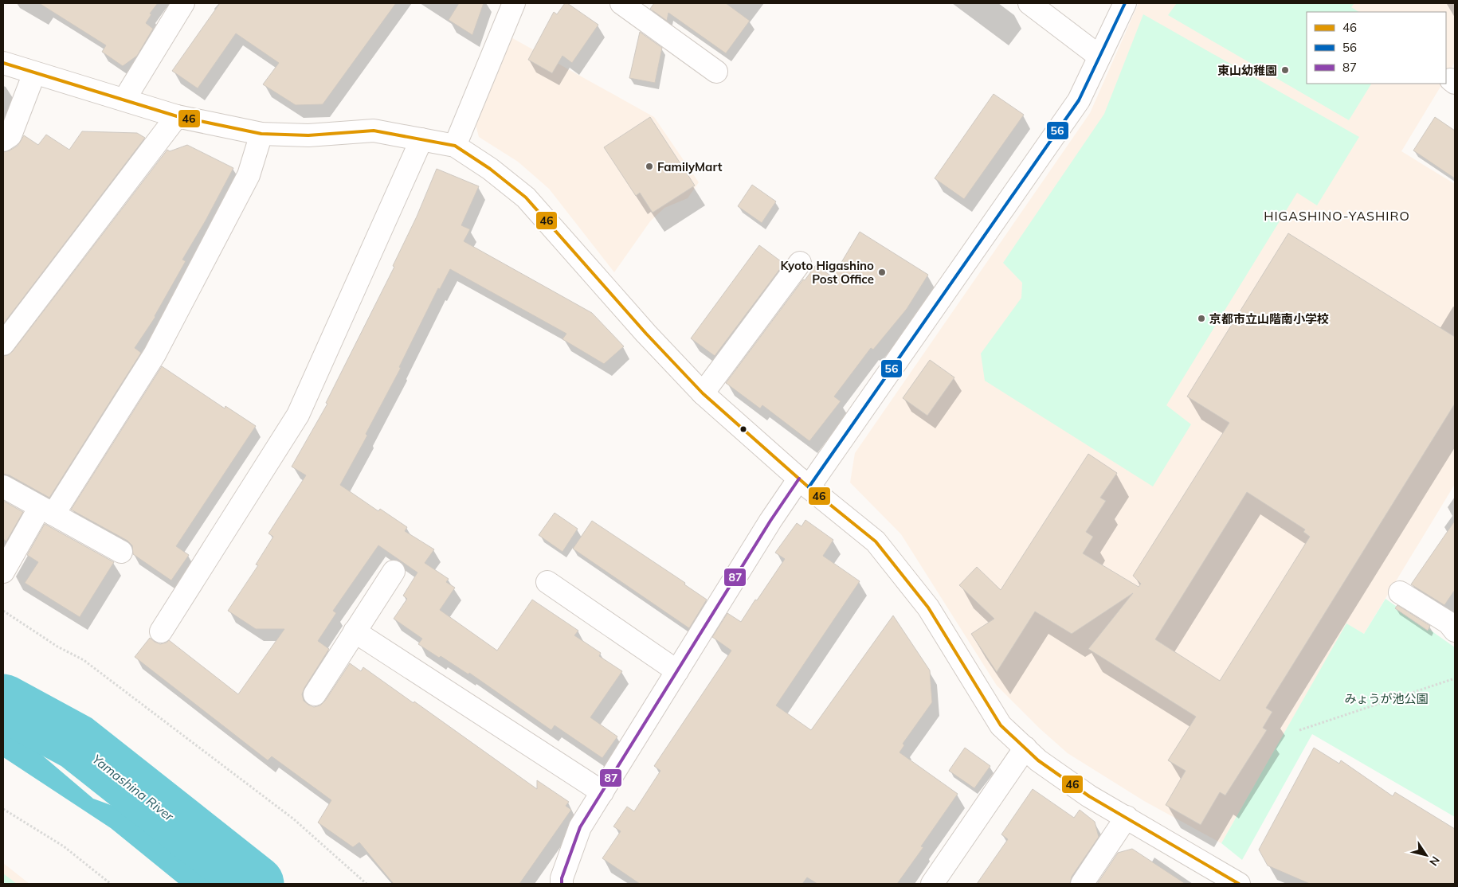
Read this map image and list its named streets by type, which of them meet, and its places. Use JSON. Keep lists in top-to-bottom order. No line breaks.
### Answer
{"districts":["HIGASHINO-YASHIRO"],"water":["Yamashina River"],"parks":["みょうが池公園"],"places":["東山幼稚園","FamilyMart","Kyoto Higashino Post Office","京都市立山階南小学校"],"lines":["transit line 56","transit line 46","transit line 87"],"legend":["46","56","87"],"north":"bottom right"}
